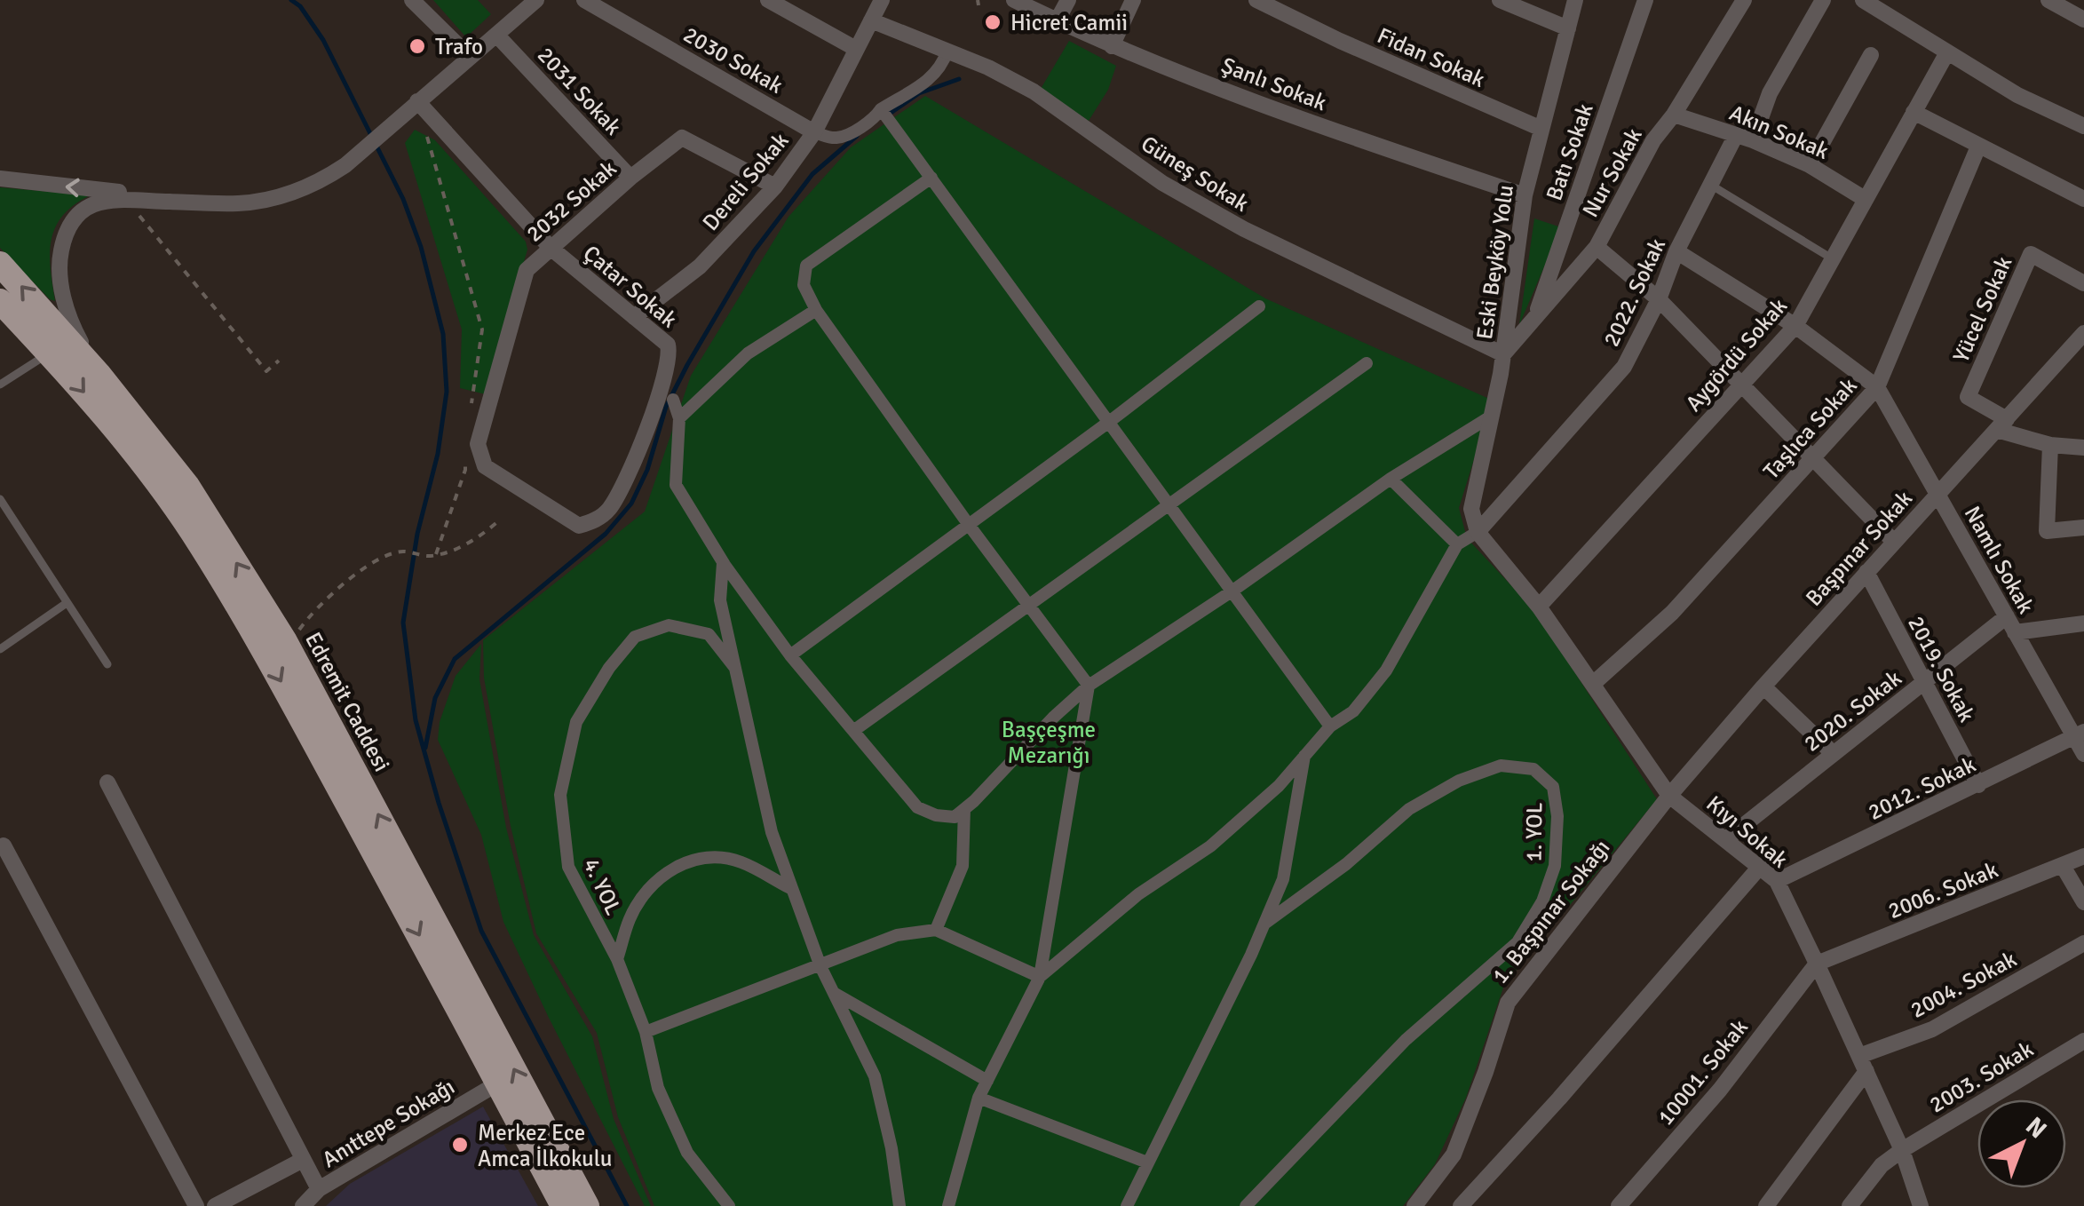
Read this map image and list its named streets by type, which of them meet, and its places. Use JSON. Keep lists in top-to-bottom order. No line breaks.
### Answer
{"streets":{"highway":["Edremit Caddesi"],"street":["Fidan Sokak","2030 Sokak","Şanlı Sokak","2031 Sokak","Akın Sokak","Batı Sokak","Nur Sokak","Güneş Sokak","Dereli Sokak","2032 Sokak","Eski Beyköy Yolu","Çatar Sokak","2022. Sokak","Yücel Sokak","Aygördü Sokak","Taşlıca Sokak","Başpınar Sokak","Namlı Sokak","2019. Sokak","2020. Sokak","2012. Sokak","Kıyı Sokak","1. YOL","4. YOL","2006. Sokak","1. Başpınar Sokağı","2004. Sokak","10001. Sokak","2003. Sokak","Anıttepe Sokağı"]},"crossings":[["Fidan Sokak","Eski Beyköy Yolu"],["2030 Sokak","Dereli Sokak"],["Şanlı Sokak","Eski Beyköy Yolu"],["2031 Sokak","2032 Sokak"],["Akın Sokak","Nur Sokak"],["Akın Sokak","2022. Sokak"],["Akın Sokak","Aygördü Sokak"],["Batı Sokak","Nur Sokak"],["Nur Sokak","Güneş Sokak"],["Nur Sokak","Eski Beyköy Yolu"],["Güneş Sokak","Dereli Sokak"],["Güneş Sokak","Eski Beyköy Yolu"],["Dereli Sokak","2032 Sokak"],["Dereli Sokak","Çatar Sokak"],["2032 Sokak","Çatar Sokak"],["Eski Beyköy Yolu","2022. Sokak"],["Eski Beyköy Yolu","Kıyı Sokak"],["2022. Sokak","Kıyı Sokak"],["Yücel Sokak","Başpınar Sokak"],["Aygördü Sokak","Kıyı Sokak"],["Taşlıca Sokak","Namlı Sokak"],["Taşlıca Sokak","Kıyı Sokak"],["Başpınar Sokak","Namlı Sokak"],["Başpınar Sokak","2019. Sokak"],["Başpınar Sokak","Kıyı Sokak"],["Başpınar Sokak","1. Başpınar Sokağı"],["Namlı Sokak","2020. Sokak"],["Namlı Sokak","2012. Sokak"],["2019. Sokak","2020. Sokak"],["2019. Sokak","2012. Sokak"],["2020. Sokak","Kıyı Sokak"],["2012. Sokak","Kıyı Sokak"],["Kıyı Sokak","2006. Sokak"],["Kıyı Sokak","1. Başpınar Sokağı"],["Kıyı Sokak","2004. Sokak"],["Kıyı Sokak","10001. Sokak"],["Kıyı Sokak","2003. Sokak"],["2006. Sokak","10001. Sokak"]],"parks":["Başçeşme Mezarığı"],"places":["Hicret Camii","Trafo","Merkez Ece Amca İlkokulu"],"north":"top right"}
